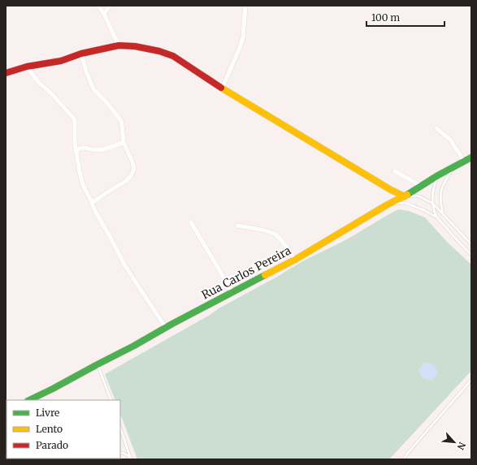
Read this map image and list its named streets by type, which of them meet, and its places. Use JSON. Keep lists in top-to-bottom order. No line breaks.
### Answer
{"streets":{"main road":["Rua Carlos Pereira"]},"legend":["Livre","Lento","Parado"],"scale_bar":"100 m","north":"bottom right"}
